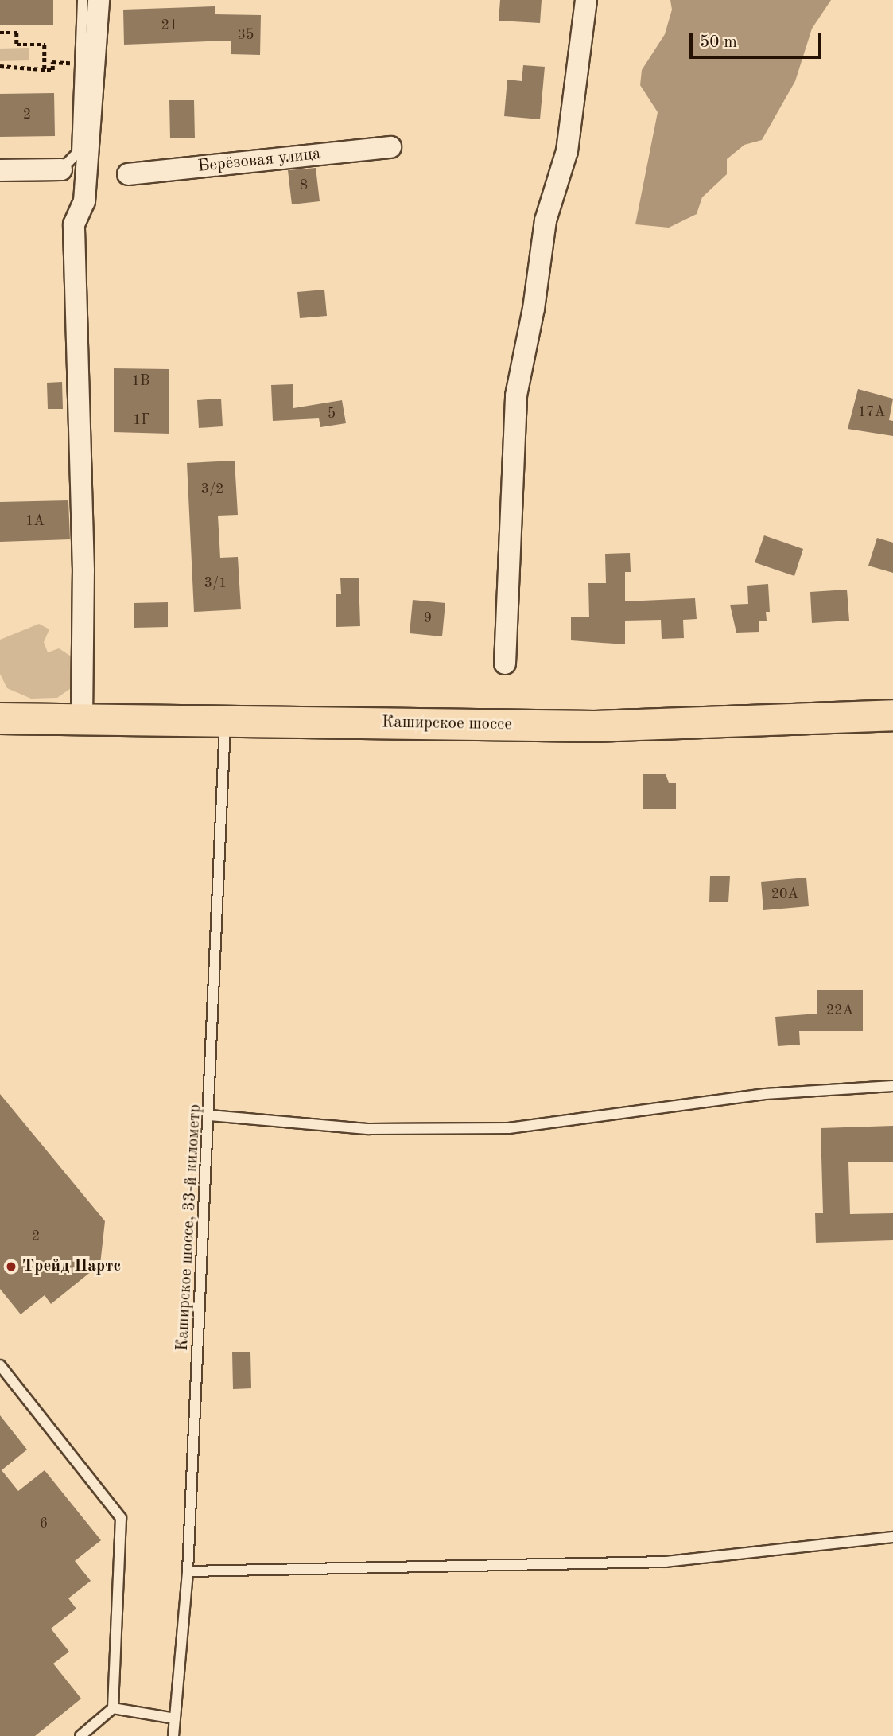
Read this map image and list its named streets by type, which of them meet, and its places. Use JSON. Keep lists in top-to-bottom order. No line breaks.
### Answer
{"streets":{"main road":["Каширское шоссе"],"street":["Берёзовая улица"],"lane":["Каширское шоссе, 33-й километр"]},"crossings":[["Каширское шоссе","Каширское шоссе, 33-й километр"]],"places":["Трейд Партс"],"house_numbers":["21","35","2","8","1В","17А","5","1Г","3/2","1А","3/1","9","20А","22А","2","6"],"scale_bar":"50 m"}
